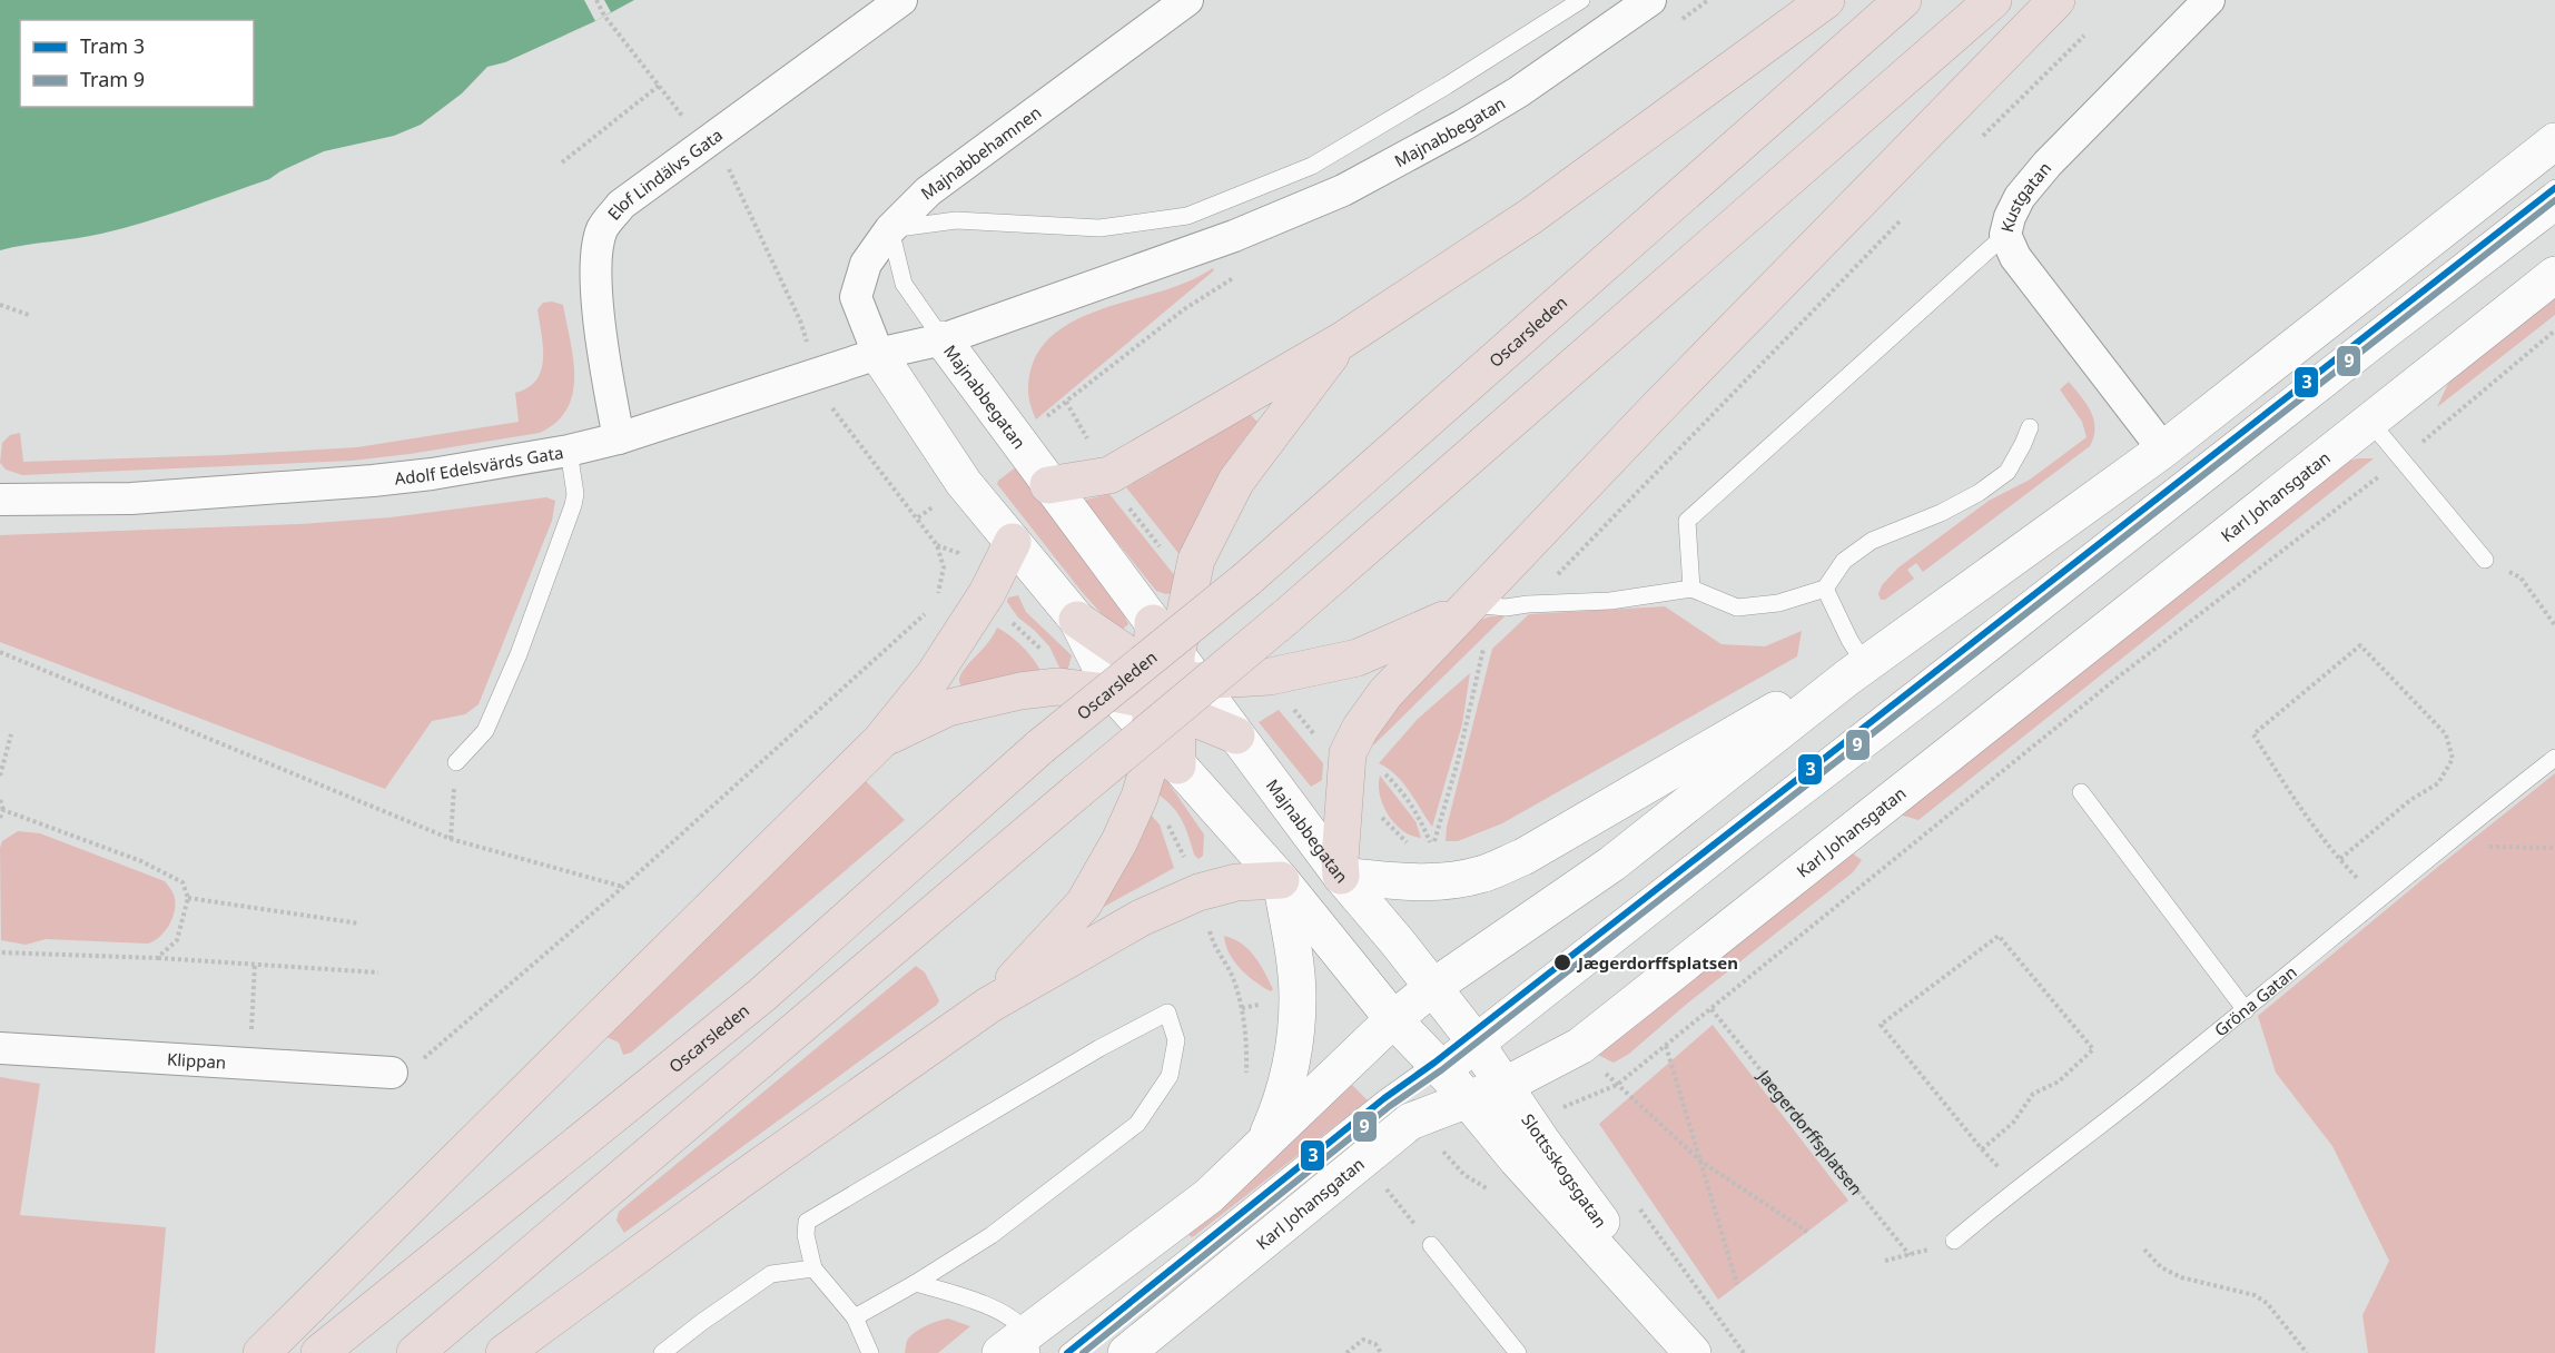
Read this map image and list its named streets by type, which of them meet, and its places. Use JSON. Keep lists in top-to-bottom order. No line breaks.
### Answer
{"streets":{"highway":["Oscarsleden"],"street":["Majnabbegatan","Majnabbehamnen","Elof Lindälvs Gata","Kustgatan","Adolf Edelsvärds Gata","Karl Johansgatan","Klippan","Slottsskogsgatan"],"lane":["Gröna Gatan"],"path":["Jaegerdorffsplatsen"]},"crossings":[["Majnabbegatan","Majnabbehamnen"],["Majnabbegatan","Adolf Edelsvärds Gata"],["Majnabbegatan","Slottsskogsgatan"],["Majnabbehamnen","Adolf Edelsvärds Gata"],["Elof Lindälvs Gata","Adolf Edelsvärds Gata"],["Karl Johansgatan","Slottsskogsgatan"]],"places":["Jægerdorffsplatsen"],"lines":["tram line 3","tram line 9"],"legend":["Tram 3","Tram 9"]}
